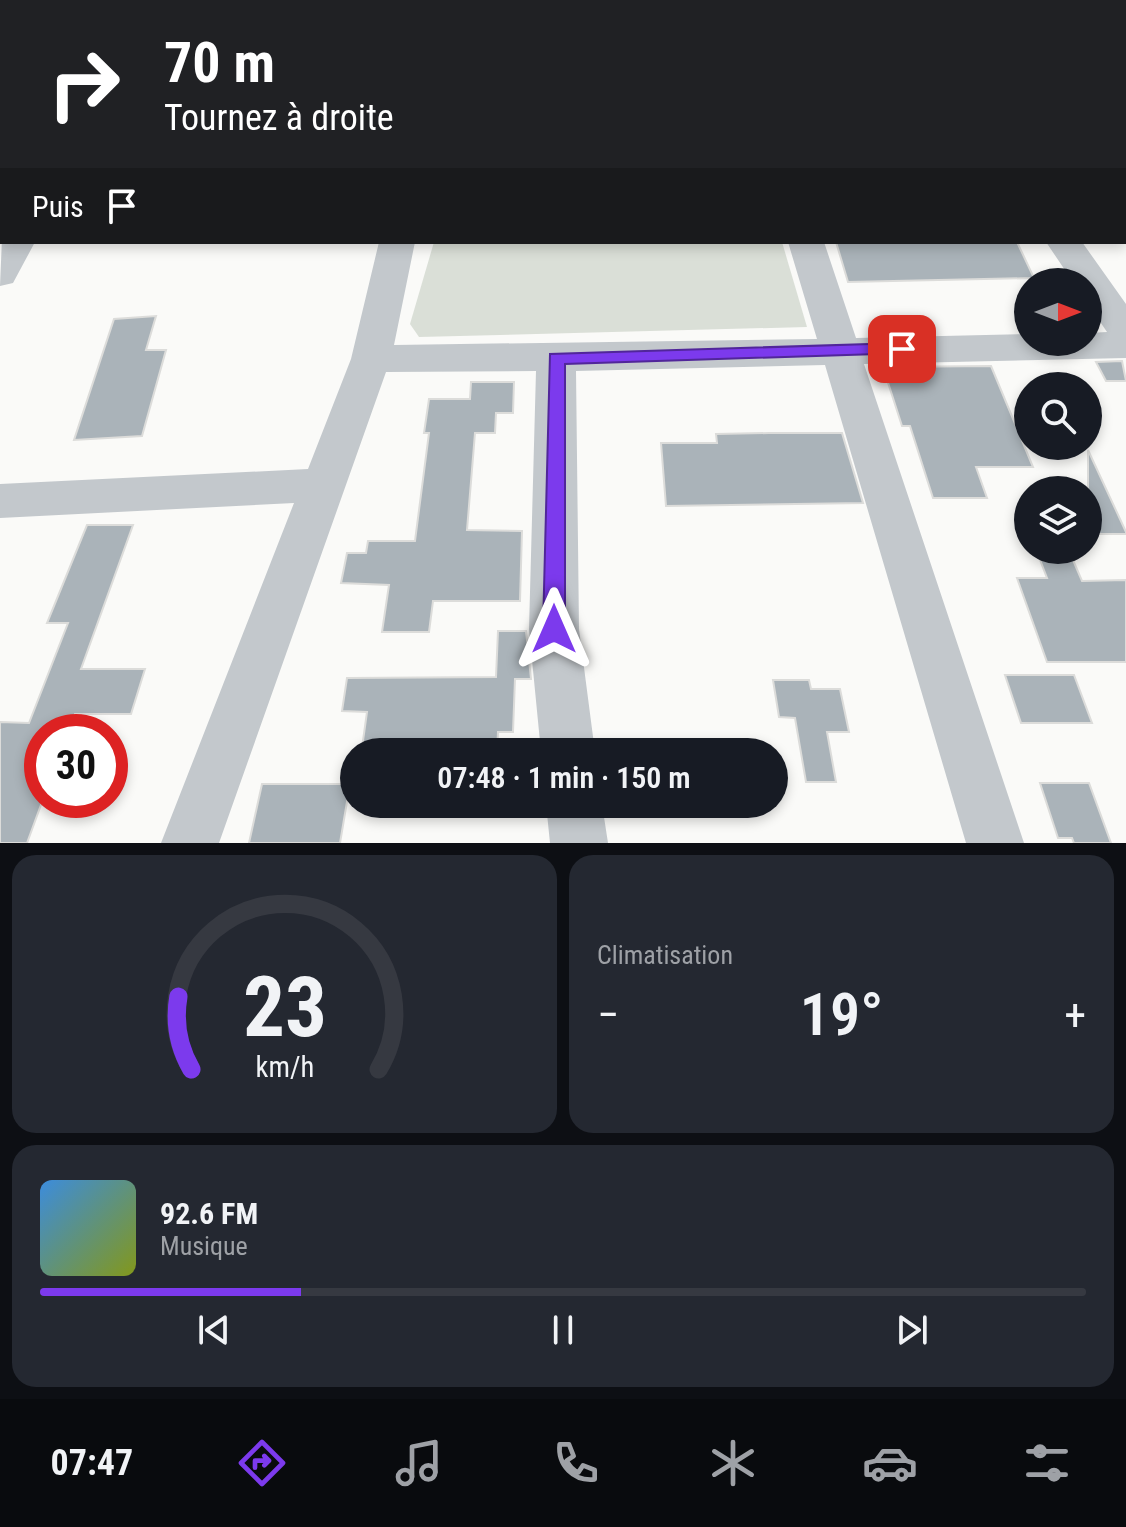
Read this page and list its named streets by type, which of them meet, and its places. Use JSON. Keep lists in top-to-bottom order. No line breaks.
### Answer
{"north":"right","page":{"turn":["70 m","Tournez à droite"],"then":"Puis","limit":"30","trip":"07:48 · 1 min · 150 m","tile":"Climatisation","heat":["−","19°","+"],"song":["92.6 FM","Musique"],"tabs":"07:47","gauge":["23","km/h"]}}
